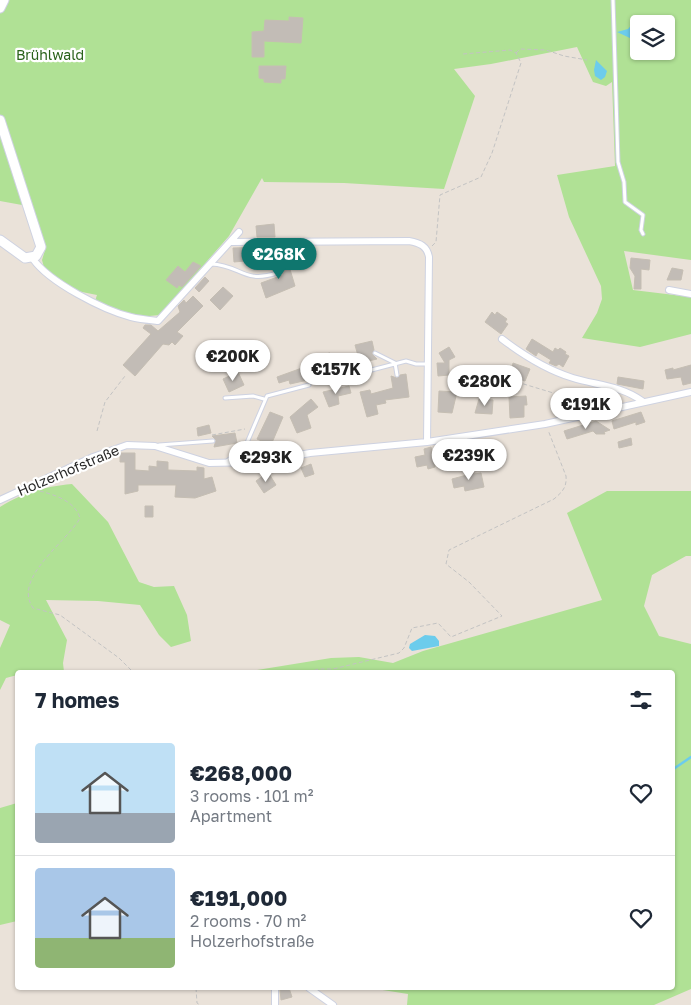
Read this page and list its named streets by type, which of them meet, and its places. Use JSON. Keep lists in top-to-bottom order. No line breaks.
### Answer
{"streets":{"street":["Holzerhofstraße"]},"parks":["Brühlwald"],"page":{"price":["€268K","€200K","€157K","€280K","€191K","€239K","€293K"],"heading":"7 homes","list":[{"name":"€268,000","note":"3 rooms · 101 m² · Apartment"},{"name":"€191,000","note":"2 rooms · 70 m² · Holzerhofstraße"}]}}
